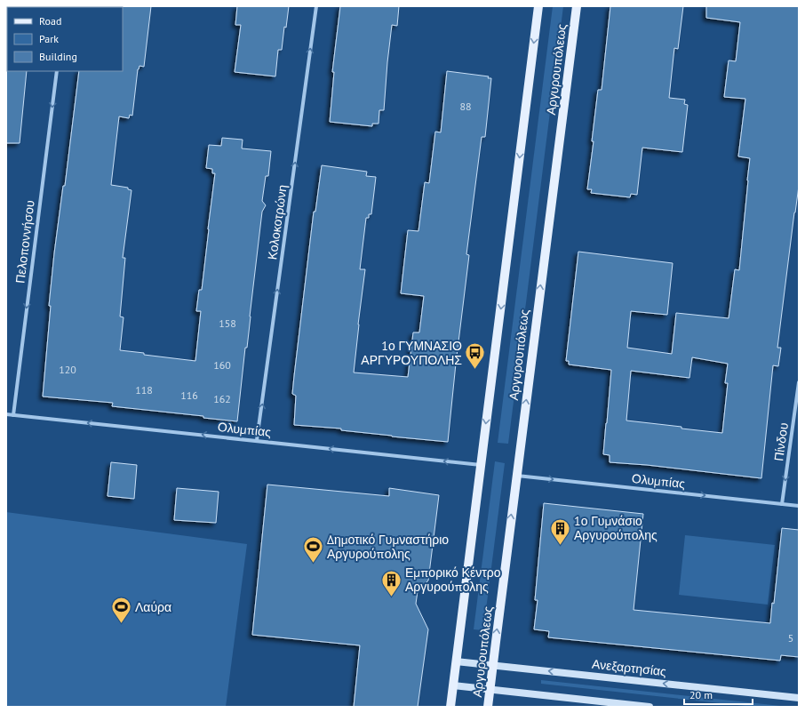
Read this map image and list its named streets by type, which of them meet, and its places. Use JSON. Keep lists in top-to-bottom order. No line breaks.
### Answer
{"streets":{"main road":["Αργυρουπόλεως","Ανεξαρτησίας"],"street":["Κολοκοτρώνη","Πελοποννήσου","Ολυμπίας","Πίνδου"]},"crossings":[["Αργυρουπόλεως","Ολυμπίας"],["Αργυρουπόλεως","Ανεξαρτησίας"],["Κολοκοτρώνη","Ολυμπίας"],["Πελοποννήσου","Ολυμπίας"],["Ολυμπίας","Πίνδου"]],"one_way":["Κολοκοτρώνη","Πελοποννήσου","Πίνδου"],"places":{"bus stop":["1ο ΓΥΜΝΑΣΙΟ ΑΡΓΥΡΟΥΠΟΛΗΣ"],"building":["1ο Γυμνάσιο Αργυρούπολης","Εμπορικό Κέντρο Αργυρούπολης"],"sports":["Δημοτικό Γυμναστήριο Αργυρούπολης","Λαύρα"]},"house_numbers":["88","158","160","120","118","116","162","5"],"legend":["Road","Park","Building"],"scale_bar":"20 m"}
